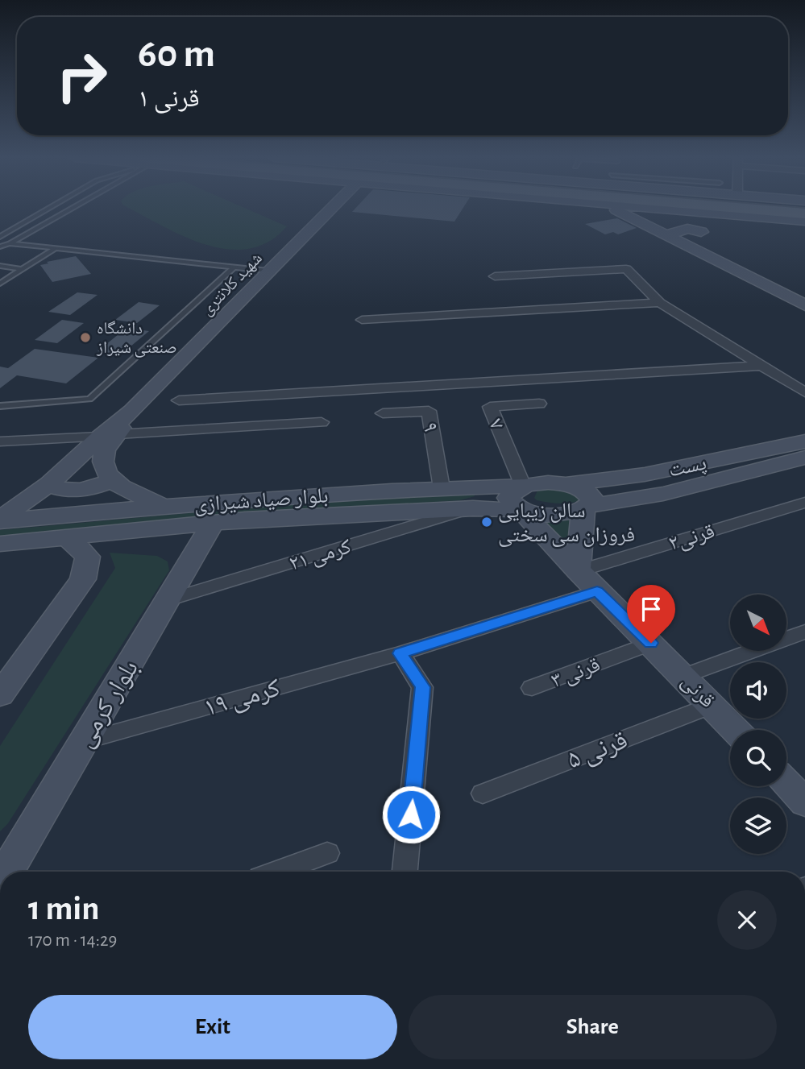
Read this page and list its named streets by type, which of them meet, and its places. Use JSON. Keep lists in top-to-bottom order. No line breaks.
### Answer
{"streets":{"main road":["شهید کلانتری","پست","بلوار صیاد شیرازی","قرنی","بلوار کرمی"],"street":["۷","۹","قرنی۲","کرمی ۲۱","قرنی ۳","کرمی ۱۹","قرنی ۵"]},"crossings":[["شهید کلانتری","بلوار صیاد شیرازی"],["۷","پست"],["۷","بلوار صیاد شیرازی"],["۹","بلوار صیاد شیرازی"],["پست","بلوار صیاد شیرازی"],["پست","قرنی"],["بلوار صیاد شیرازی","کرمی ۲۱"],["بلوار صیاد شیرازی","قرنی"],["بلوار صیاد شیرازی","بلوار کرمی"],["قرنی۲","قرنی"],["کرمی ۲۱","بلوار کرمی"],["قرنی ۳","قرنی"],["قرنی","کرمی ۱۹"],["قرنی","قرنی ۵"],["کرمی ۱۹","بلوار کرمی"]],"places":["دانشگاه صنعتی شیراز","سالن زیبایی فروزان سی سختی"],"north":"bottom right","page":{"turn":["60 m","قرنی ۱"],"heading":["1 min","170 m · 14:29"],"buttons":["Exit","Share"]}}
